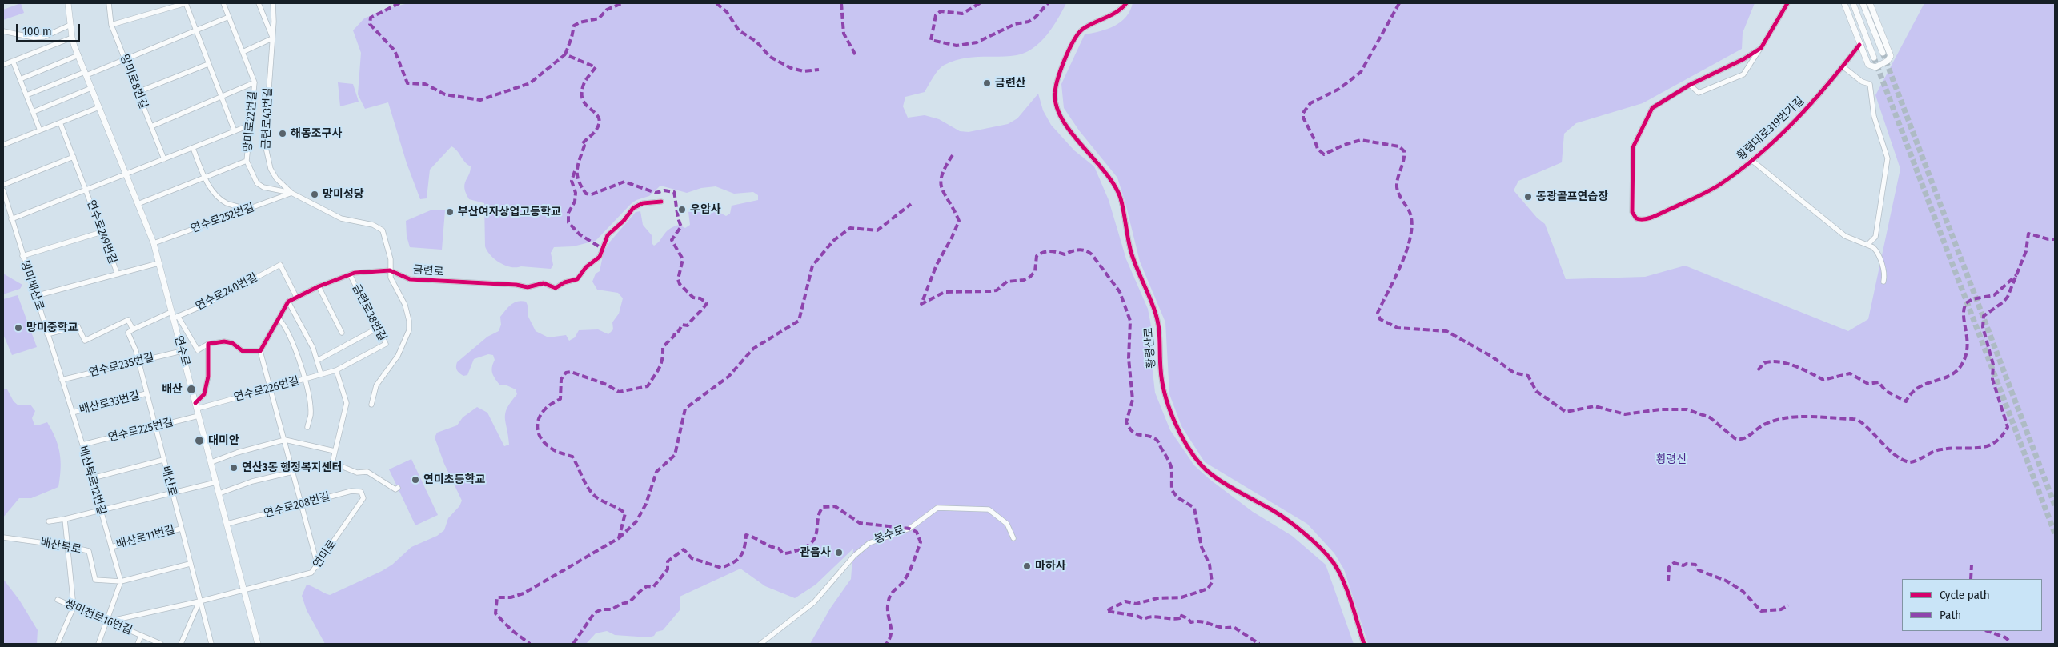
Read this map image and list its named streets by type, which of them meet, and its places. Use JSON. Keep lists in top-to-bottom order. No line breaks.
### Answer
{"streets":{"main road":["연수로"],"street":["망미로8번길","금련로43번길","망미로22번길","황령대로319번가길","연수로252번길","연수로249번길","금련로","망미배산로","연수로240번길","금련로38번길","황령산로","연수로235번길","연수로226번길","배산로33번길","연수로225번길","배산북로12번길","배산로","연수로208번길","봉수로","배산로11번길","배산북로","연미로","쌍미천로16번길"]},"crossings":[["금련로43번길","망미로22번길"],["금련로43번길","연수로252번길"],["금련로43번길","금련로"],["망미로22번길","연수로252번길"],["연수로252번길","연수로"],["연수로249번길","망미배산로"],["연수로249번길","연수로"],["금련로","연수로240번길"],["금련로","금련로38번길"],["망미배산로","연수로235번길"],["망미배산로","배산북로12번길"],["연수로240번길","연수로"],["연수로240번길","배산로"],["금련로38번길","연수로226번길"],["연수로","연수로235번길"],["연수로","연수로226번길"],["연수로","연수로225번길"],["연수로","연수로208번길"],["연수로","연미로"],["연수로235번길","배산북로12번길"],["연수로235번길","배산로"],["배산로33번길","배산북로12번길"],["배산로33번길","배산로"],["연수로225번길","배산북로12번길"],["연수로225번길","배산로"],["배산북로12번길","배산로11번길"],["배산북로12번길","배산북로"],["배산로","배산로11번길"],["배산로","배산북로"],["배산로","연미로"],["연수로208번길","연미로"],["연미로","쌍미천로16번길"]],"parks":["황령산"],"places":["금련산","해동조구사","망미성당","동광골프연습장","우암사","부산여자상업고등학교","망미중학교","배산","대미안","연산3동 행정복지센터","연미초등학교","관음사","마하사"],"legend":["Cycle path","Path"],"scale_bar":"100 m"}
